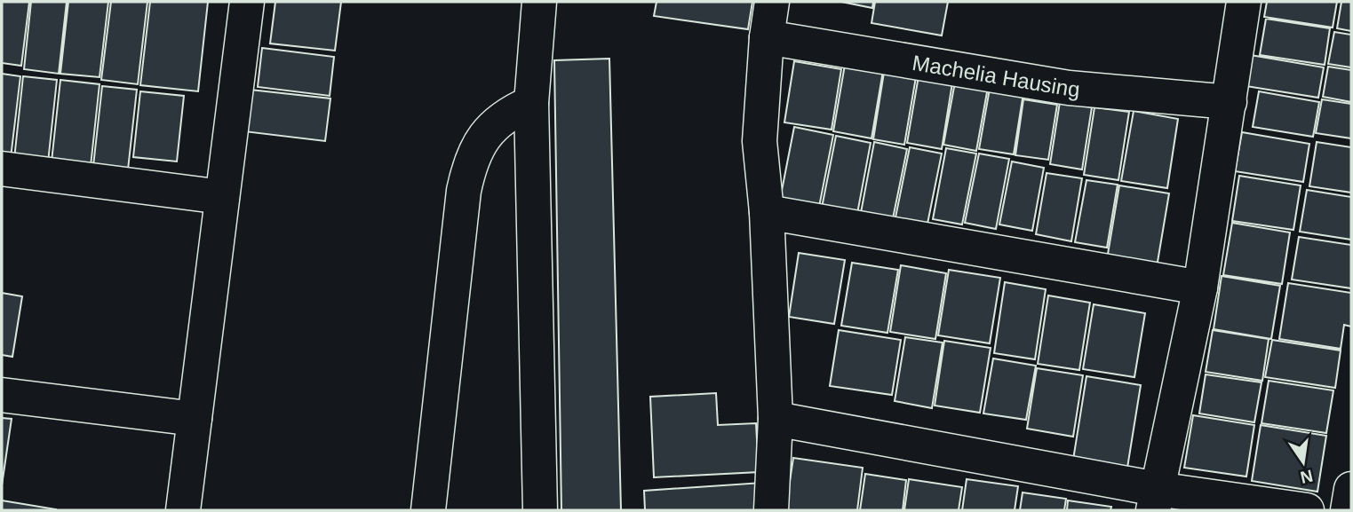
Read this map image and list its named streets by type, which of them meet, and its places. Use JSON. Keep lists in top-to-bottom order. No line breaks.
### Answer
{"streets":{"street":["Machelia Hausing"]},"north":"bottom"}
